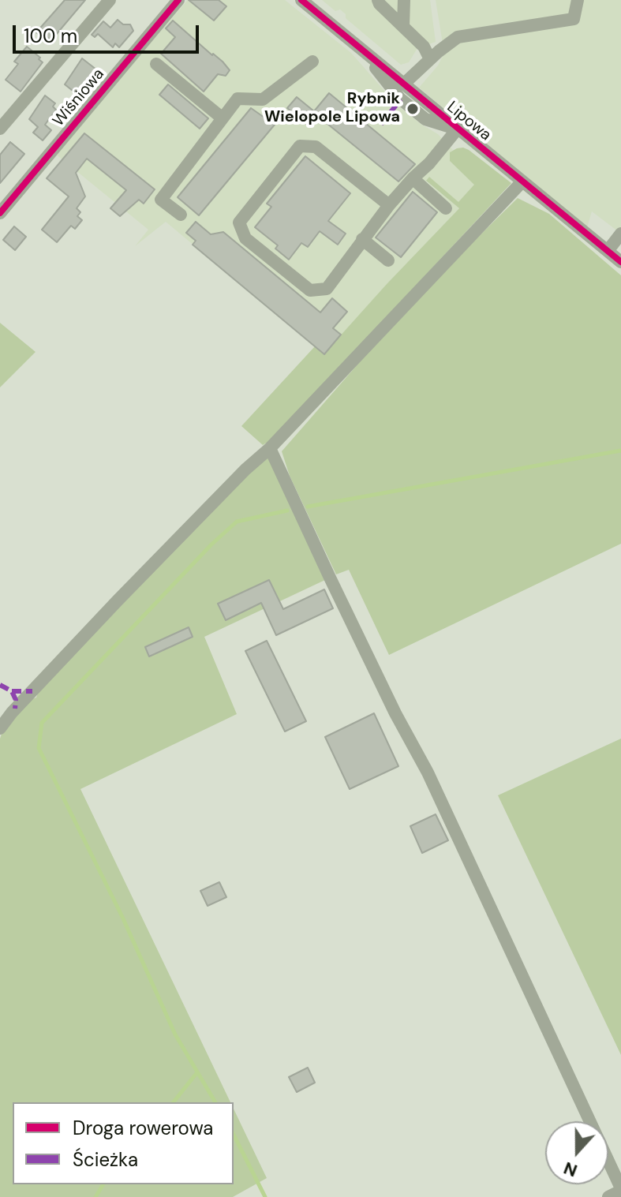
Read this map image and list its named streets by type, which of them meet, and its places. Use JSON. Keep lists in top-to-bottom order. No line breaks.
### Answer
{"streets":{"street":["Wiśniowa","Lipowa"]},"places":["Rybnik Wielopole Lipowa"],"legend":["Droga rowerowa","Ścieżka"],"scale_bar":"100 m","north":"bottom"}
